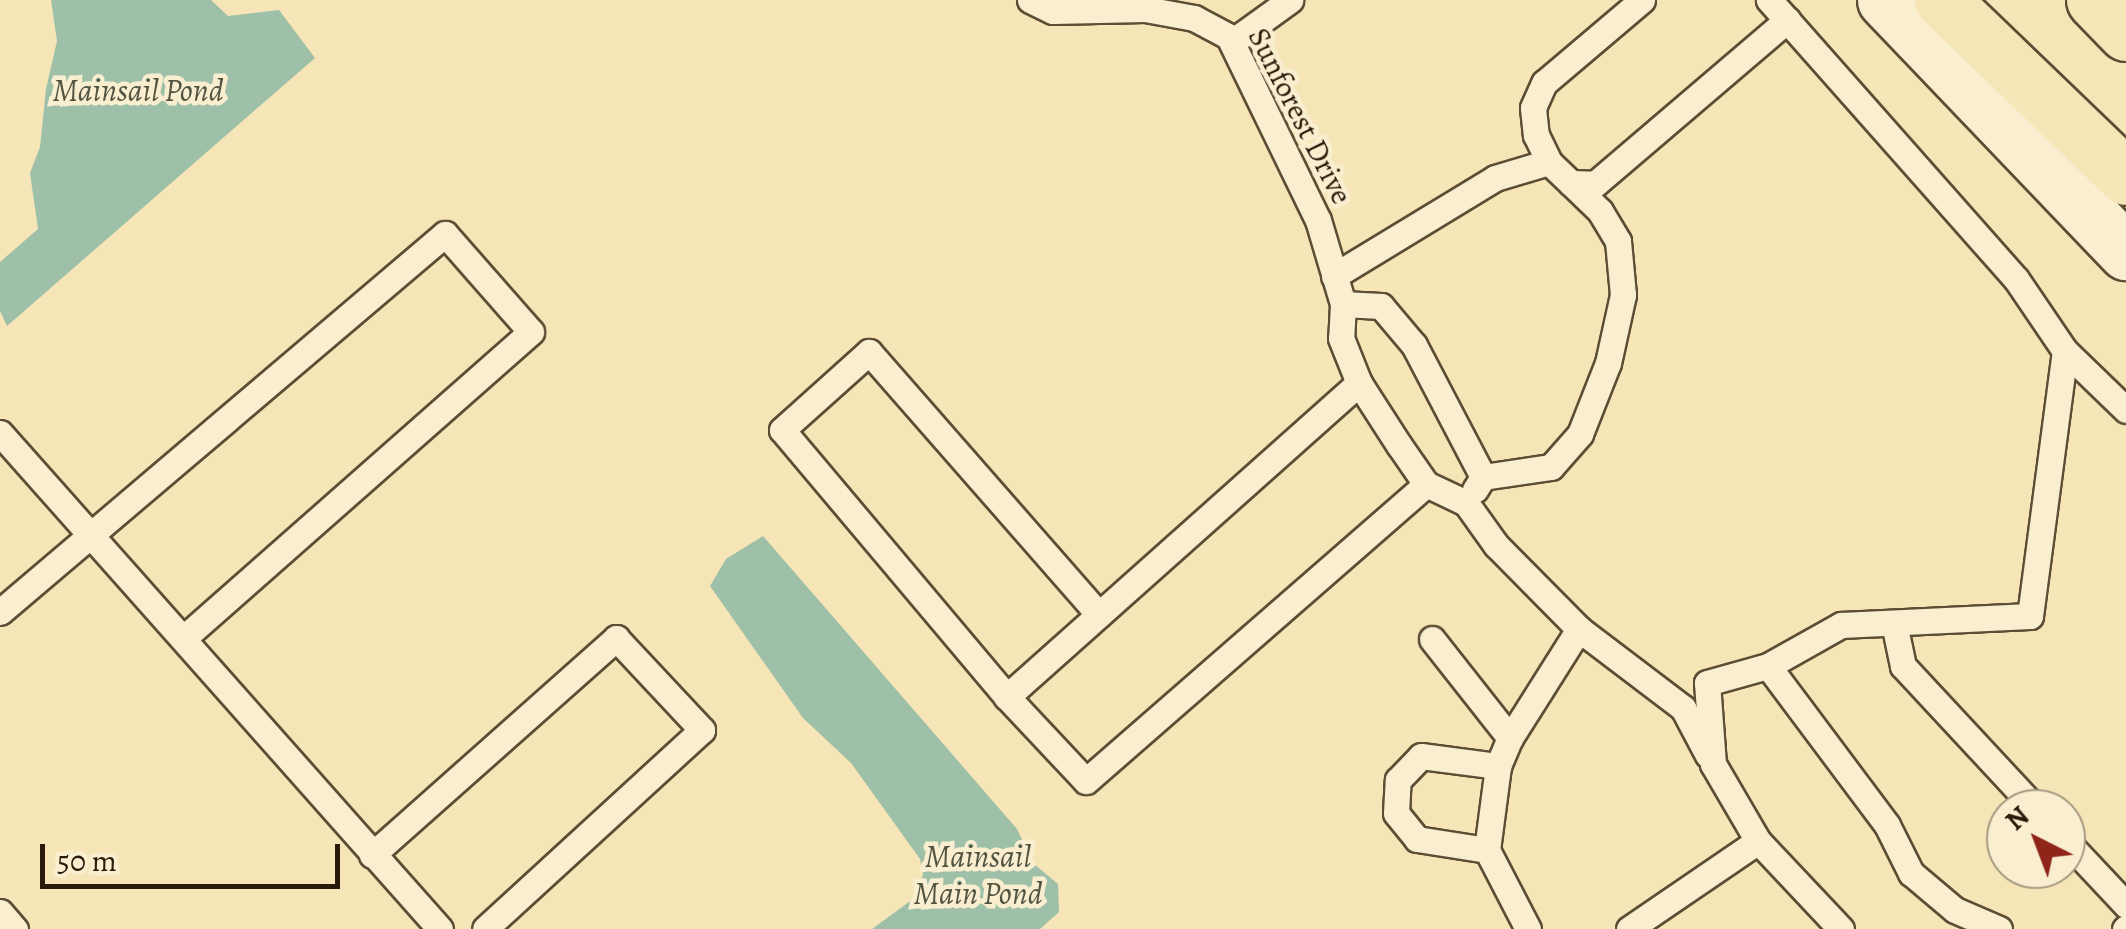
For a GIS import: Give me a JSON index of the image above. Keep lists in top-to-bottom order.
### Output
{
  "streets": {
    "lane": ["Sunforest Drive"]
  },
  "water": ["Mainsail Pond", "Mainsail Main Pond"],
  "scale_bar": "50 m",
  "north": "top left"
}
